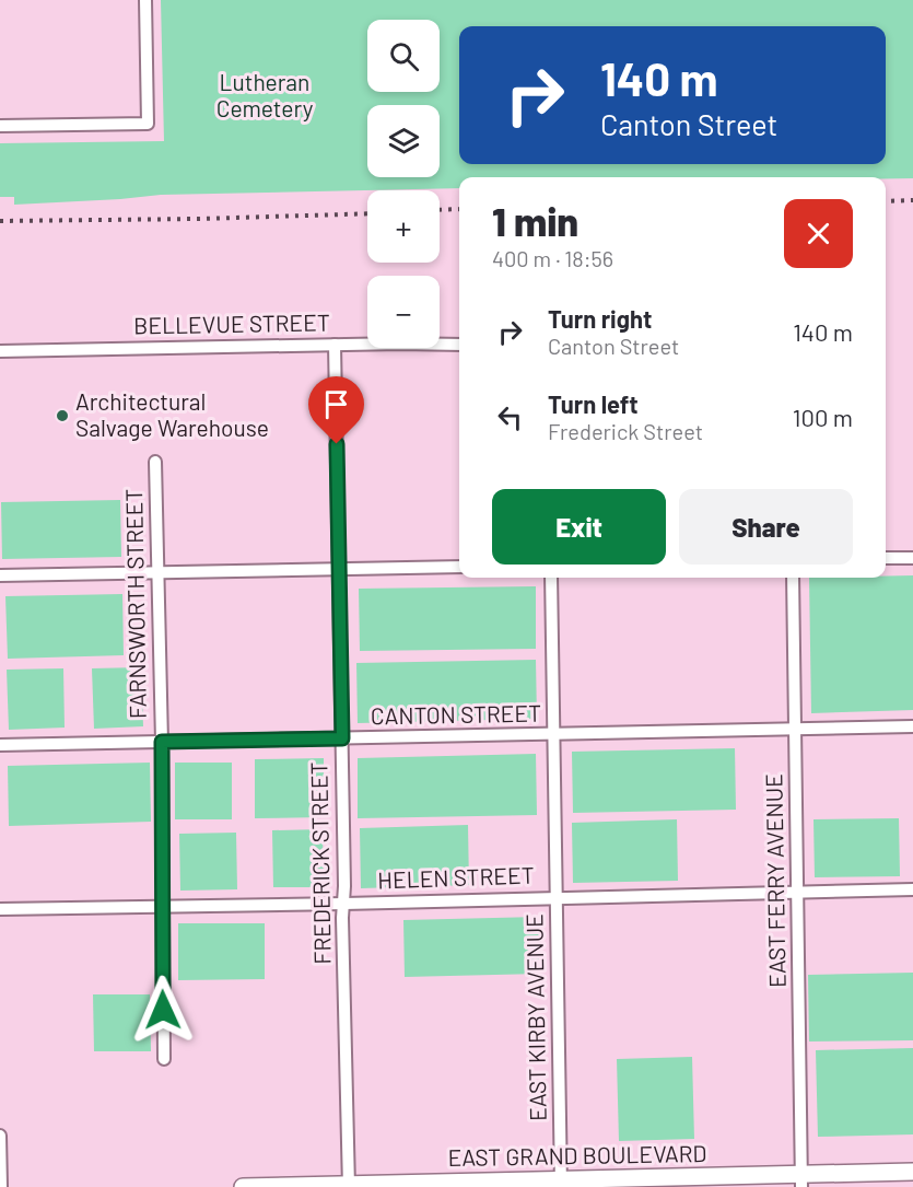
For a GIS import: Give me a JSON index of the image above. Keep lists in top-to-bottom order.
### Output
{
  "streets": {
    "main road": ["EAST GRAND BOULEVARD"],
    "street": [
      "BELLEVUE STREET",
      "FARNSWORTH STREET",
      "CANTON STREET",
      "FREDERICK STREET",
      "HELEN STREET",
      "EAST FERRY AVENUE",
      "EAST KIRBY AVENUE"
    ]
  },
  "crossings": [
    ["BELLEVUE STREET", "FREDERICK STREET"],
    ["FARNSWORTH STREET", "CANTON STREET"],
    ["FARNSWORTH STREET", "HELEN STREET"],
    ["CANTON STREET", "FREDERICK STREET"],
    ["CANTON STREET", "EAST FERRY AVENUE"],
    ["CANTON STREET", "EAST KIRBY AVENUE"],
    ["FREDERICK STREET", "HELEN STREET"],
    ["FREDERICK STREET", "EAST GRAND BOULEVARD"],
    ["HELEN STREET", "EAST FERRY AVENUE"],
    ["HELEN STREET", "EAST KIRBY AVENUE"],
    ["EAST FERRY AVENUE", "EAST GRAND BOULEVARD"],
    ["EAST KIRBY AVENUE", "EAST GRAND BOULEVARD"]
  ],
  "parks": ["Lutheran Cemetery"],
  "places": ["Architectural Salvage Warehouse"],
  "page": {
    "map_buttons": ["+", "−"],
    "turn": ["140 m", "Canton Street"],
    "heading": ["1 min", "400 m · 18:56"],
    "list": [
      {
        "name": "Turn right",
        "note": "Canton Street",
        "value": "140 m"
      },
      {
        "name": "Turn left",
        "note": "Frederick Street",
        "value": "100 m"
      }
    ],
    "buttons": ["Exit", "Share"]
  }
}
